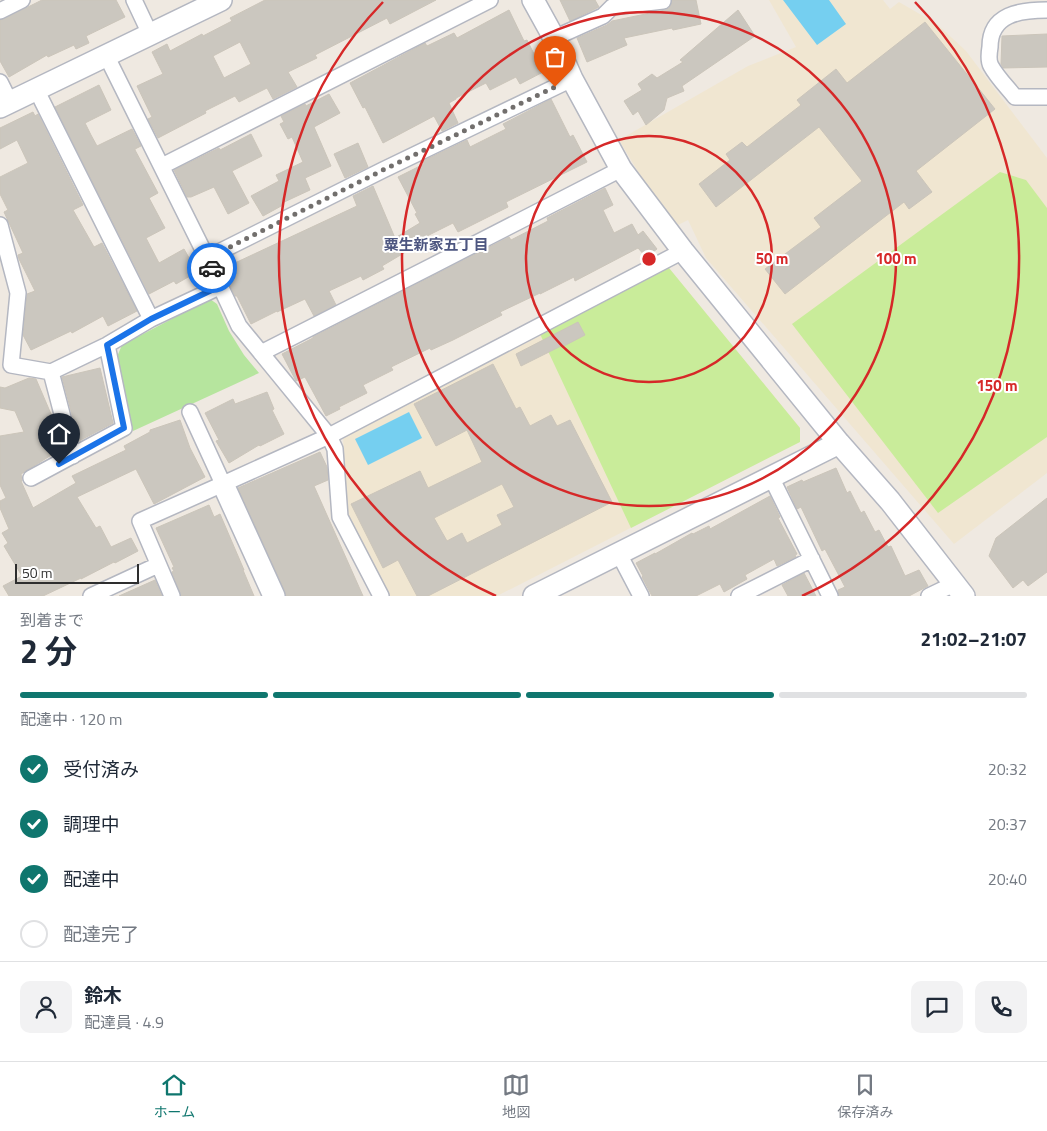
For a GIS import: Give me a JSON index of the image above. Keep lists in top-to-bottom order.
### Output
{
  "districts": ["粟生新家五丁目"],
  "scale_bar": "50 m",
  "page": {
    "scale": "50 m",
    "heading": ["2 分", "到着まで", "21:02–21:07"],
    "panel": ["鈴木", "配達員 · 4.9"],
    "bar": "配達中 · 120 m",
    "list": [
      ["受付済み", "20:32"],
      ["調理中", "20:37"],
      ["配達中", "20:40"],
      "配達完了"
    ],
    "tabs": ["ホーム", "地図", "保存済み"]
  },
  "rings": ["50 m", "100 m", "150 m"]
}
